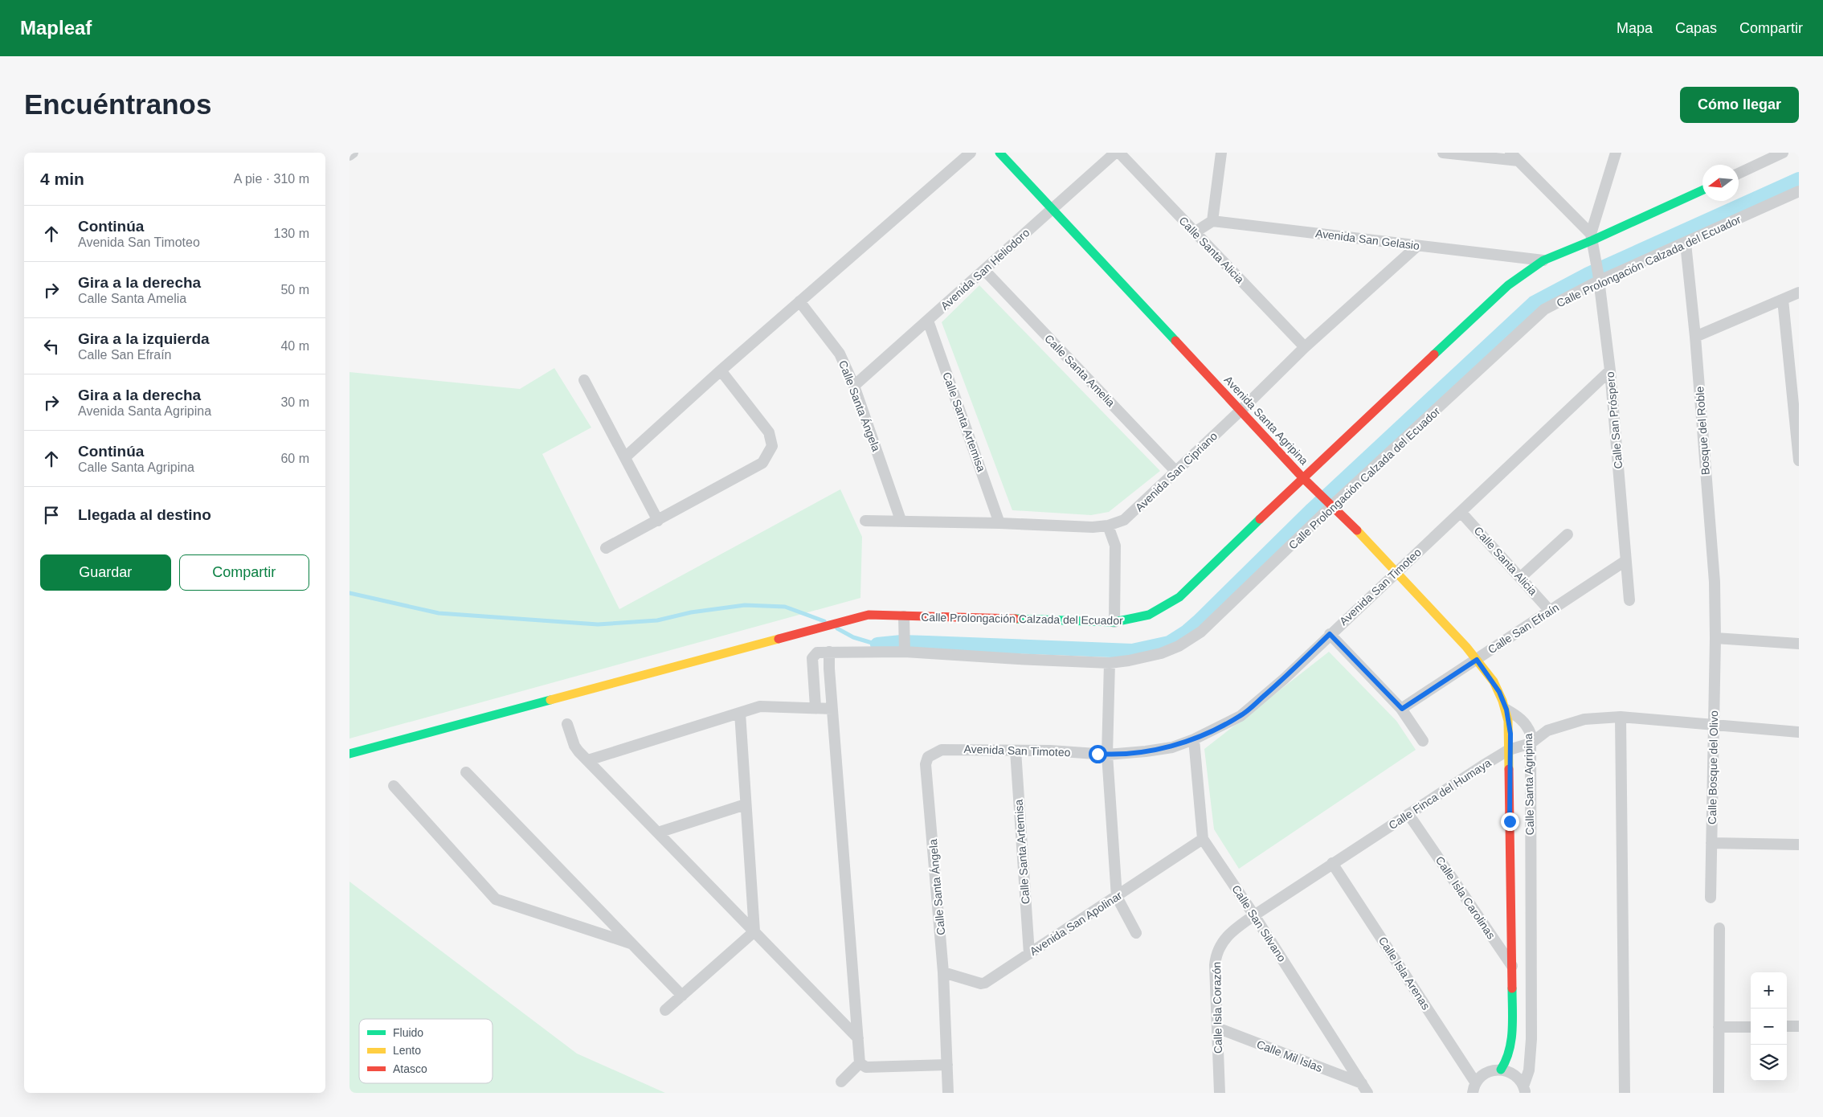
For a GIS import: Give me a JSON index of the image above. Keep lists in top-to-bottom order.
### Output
{
  "streets": {
    "street": [
      "Avenida San Gelasio",
      "Calle Santa Alicia",
      "Calle Prolongación Calzada del Ecuador",
      "Avenida San Heliodoro",
      "Calle Santa Amelia",
      "Calle Santa Ángela",
      "Avenida Santa Agripina",
      "Calle San Próspero",
      "Calle Santa Artemisa",
      "Bosque del Roble",
      "Avenida San Cipriano",
      "Avenida San Timoteo",
      "Calle San Efraín",
      "Calle Bosque del Olivo",
      "Calle Santa Agripina",
      "Calle Finca del Humaya",
      "Calle Isla Carolinas",
      "Avenida San Apolinar",
      "Calle San Silvano",
      "Calle Isla Arenas",
      "Calle Isla Corazón",
      "Calle Mil Islas"
    ]
  },
  "crossings": [
    ["Avenida San Gelasio", "Calle Prolongación Calzada del Ecuador"],
    ["Avenida San Gelasio", "Avenida San Cipriano"],
    ["Calle Santa Alicia", "Avenida San Cipriano"],
    ["Calle Santa Alicia", "Avenida San Timoteo"],
    ["Calle Santa Alicia", "Calle San Efraín"],
    ["Calle Prolongación Calzada del Ecuador", "Avenida Santa Agripina"],
    ["Calle Prolongación Calzada del Ecuador", "Calle San Próspero"],
    ["Avenida San Heliodoro", "Calle Santa Amelia"],
    ["Avenida San Heliodoro", "Calle Santa Ángela"],
    ["Avenida San Heliodoro", "Avenida Santa Agripina"],
    ["Avenida San Heliodoro", "Calle Santa Artemisa"],
    ["Calle Santa Amelia", "Avenida San Cipriano"],
    ["Calle Santa Ángela", "Avenida San Cipriano"],
    ["Calle Santa Ángela", "Avenida San Timoteo"],
    ["Calle Santa Ángela", "Avenida San Apolinar"],
    ["Avenida Santa Agripina", "Avenida San Cipriano"],
    ["Avenida Santa Agripina", "Avenida San Timoteo"],
    ["Avenida Santa Agripina", "Calle San Efraín"],
    ["Avenida Santa Agripina", "Calle Santa Agripina"],
    ["Calle San Próspero", "Avenida San Timoteo"],
    ["Calle San Próspero", "Calle San Efraín"],
    ["Calle Santa Artemisa", "Avenida San Cipriano"],
    ["Calle Santa Artemisa", "Avenida San Timoteo"],
    ["Calle Santa Artemisa", "Avenida San Apolinar"],
    ["Bosque del Roble", "Calle Bosque del Olivo"],
    ["Avenida San Timoteo", "Calle San Silvano"],
    ["Calle Bosque del Olivo", "Calle Finca del Humaya"],
    ["Calle Santa Agripina", "Calle Finca del Humaya"],
    ["Calle Santa Agripina", "Calle Isla Carolinas"],
    ["Calle Finca del Humaya", "Calle Isla Carolinas"],
    ["Calle Finca del Humaya", "Calle San Silvano"],
    ["Calle Finca del Humaya", "Calle Isla Arenas"],
    ["Calle Finca del Humaya", "Calle Isla Corazón"],
    ["Avenida San Apolinar", "Calle San Silvano"],
    ["Calle San Silvano", "Calle Isla Corazón"],
    ["Calle San Silvano", "Calle Mil Islas"],
    ["Calle Isla Corazón", "Calle Mil Islas"]
  ],
  "legend": ["Fluido", "Lento", "Atasco"],
  "north": "left",
  "page": {
    "header": "Mapleaf",
    "nav": ["Mapa", "Capas", "Compartir"],
    "buttons": [
      "Cómo llegar",
      ["Guardar", "Compartir"]
    ],
    "title": "Encuéntranos",
    "heading": ["4 min", "A pie · 310 m"],
    "list": [
      ["Continúa", "Avenida San Timoteo", "130 m"],
      ["Gira a la derecha", "Calle Santa Amelia", "50 m"],
      ["Gira a la izquierda", "Calle San Efraín", "40 m"],
      ["Gira a la derecha", "Avenida Santa Agripina", "30 m"],
      ["Continúa", "Calle Santa Agripina", "60 m"],
      "Llegada al destino"
    ],
    "map_buttons": ["+", "−"]
  }
}
